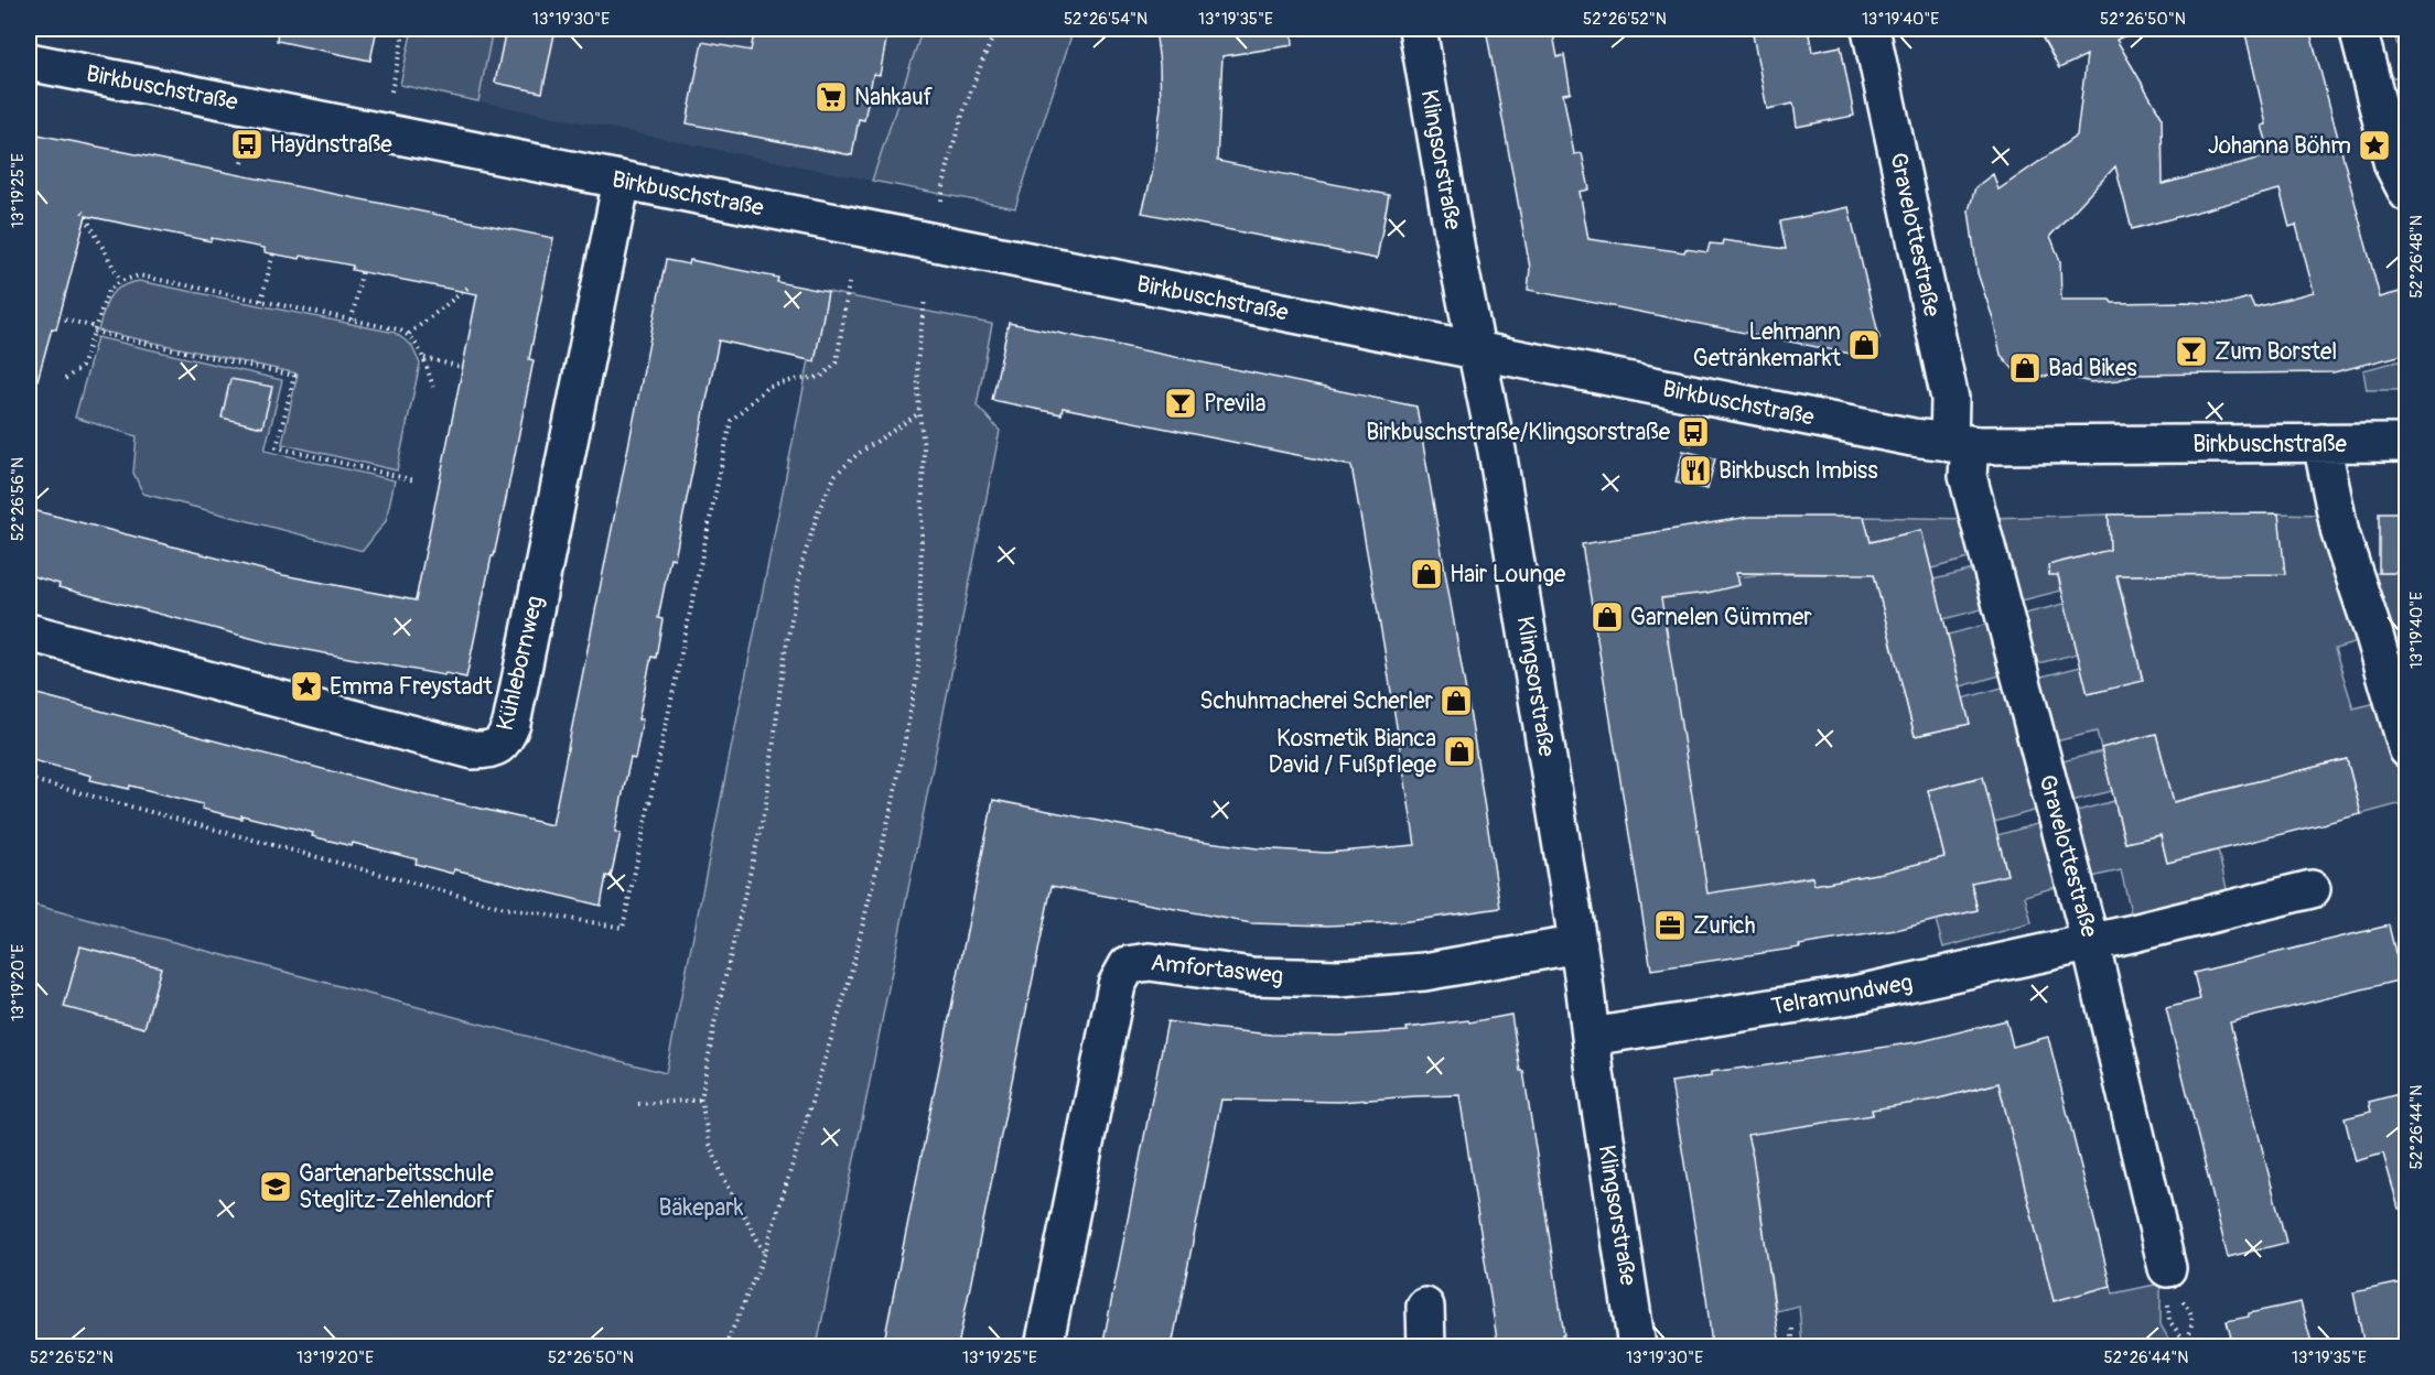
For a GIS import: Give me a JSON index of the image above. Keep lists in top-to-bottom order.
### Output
{
  "streets": {
    "street": [
      "Birkbuschstraße",
      "Klingsorstraße",
      "Gravelottestraße",
      "Kühlebornweg",
      "Amfortasweg",
      "Telramundweg"
    ]
  },
  "crossings": [
    ["Birkbuschstraße", "Klingsorstraße"],
    ["Birkbuschstraße", "Gravelottestraße"],
    ["Birkbuschstraße", "Kühlebornweg"],
    ["Klingsorstraße", "Amfortasweg"],
    ["Klingsorstraße", "Telramundweg"],
    ["Gravelottestraße", "Telramundweg"]
  ],
  "parks": ["Bäkepark"],
  "places": {
    "supermarket": ["Nahkauf"],
    "bus stop": ["Haydnstraße", "Birkbuschstraße/Klingsorstraße"],
    "place": ["Johanna Böhm", "Emma Freystadt"],
    "shop": [
      "Lehmann Getränkemarkt",
      "Bad Bikes",
      "Hair Lounge",
      "Garnelen Gümmer",
      "Schuhmacherei Scherler",
      "Kosmetik Bianca David / Fußpflege"
    ],
    "bar": ["Zum Borstel", "Previla"],
    "restaurant": ["Birkbusch Imbiss"],
    "office": ["Zurich"],
    "school or university": ["Gartenarbeitsschule Steglitz-Zehlendorf"]
  },
  "coordinates": [
    "13°19'30\"E",
    "52°26'54\"N",
    "13°19'35\"E",
    "52°26'52\"N",
    "13°19'40\"E",
    "52°26'50\"N",
    "13°19'25\"E",
    "52°26'48\"N",
    "52°26'56\"N",
    "13°19'20\"E",
    "52°26'44\"N"
  ]
}
